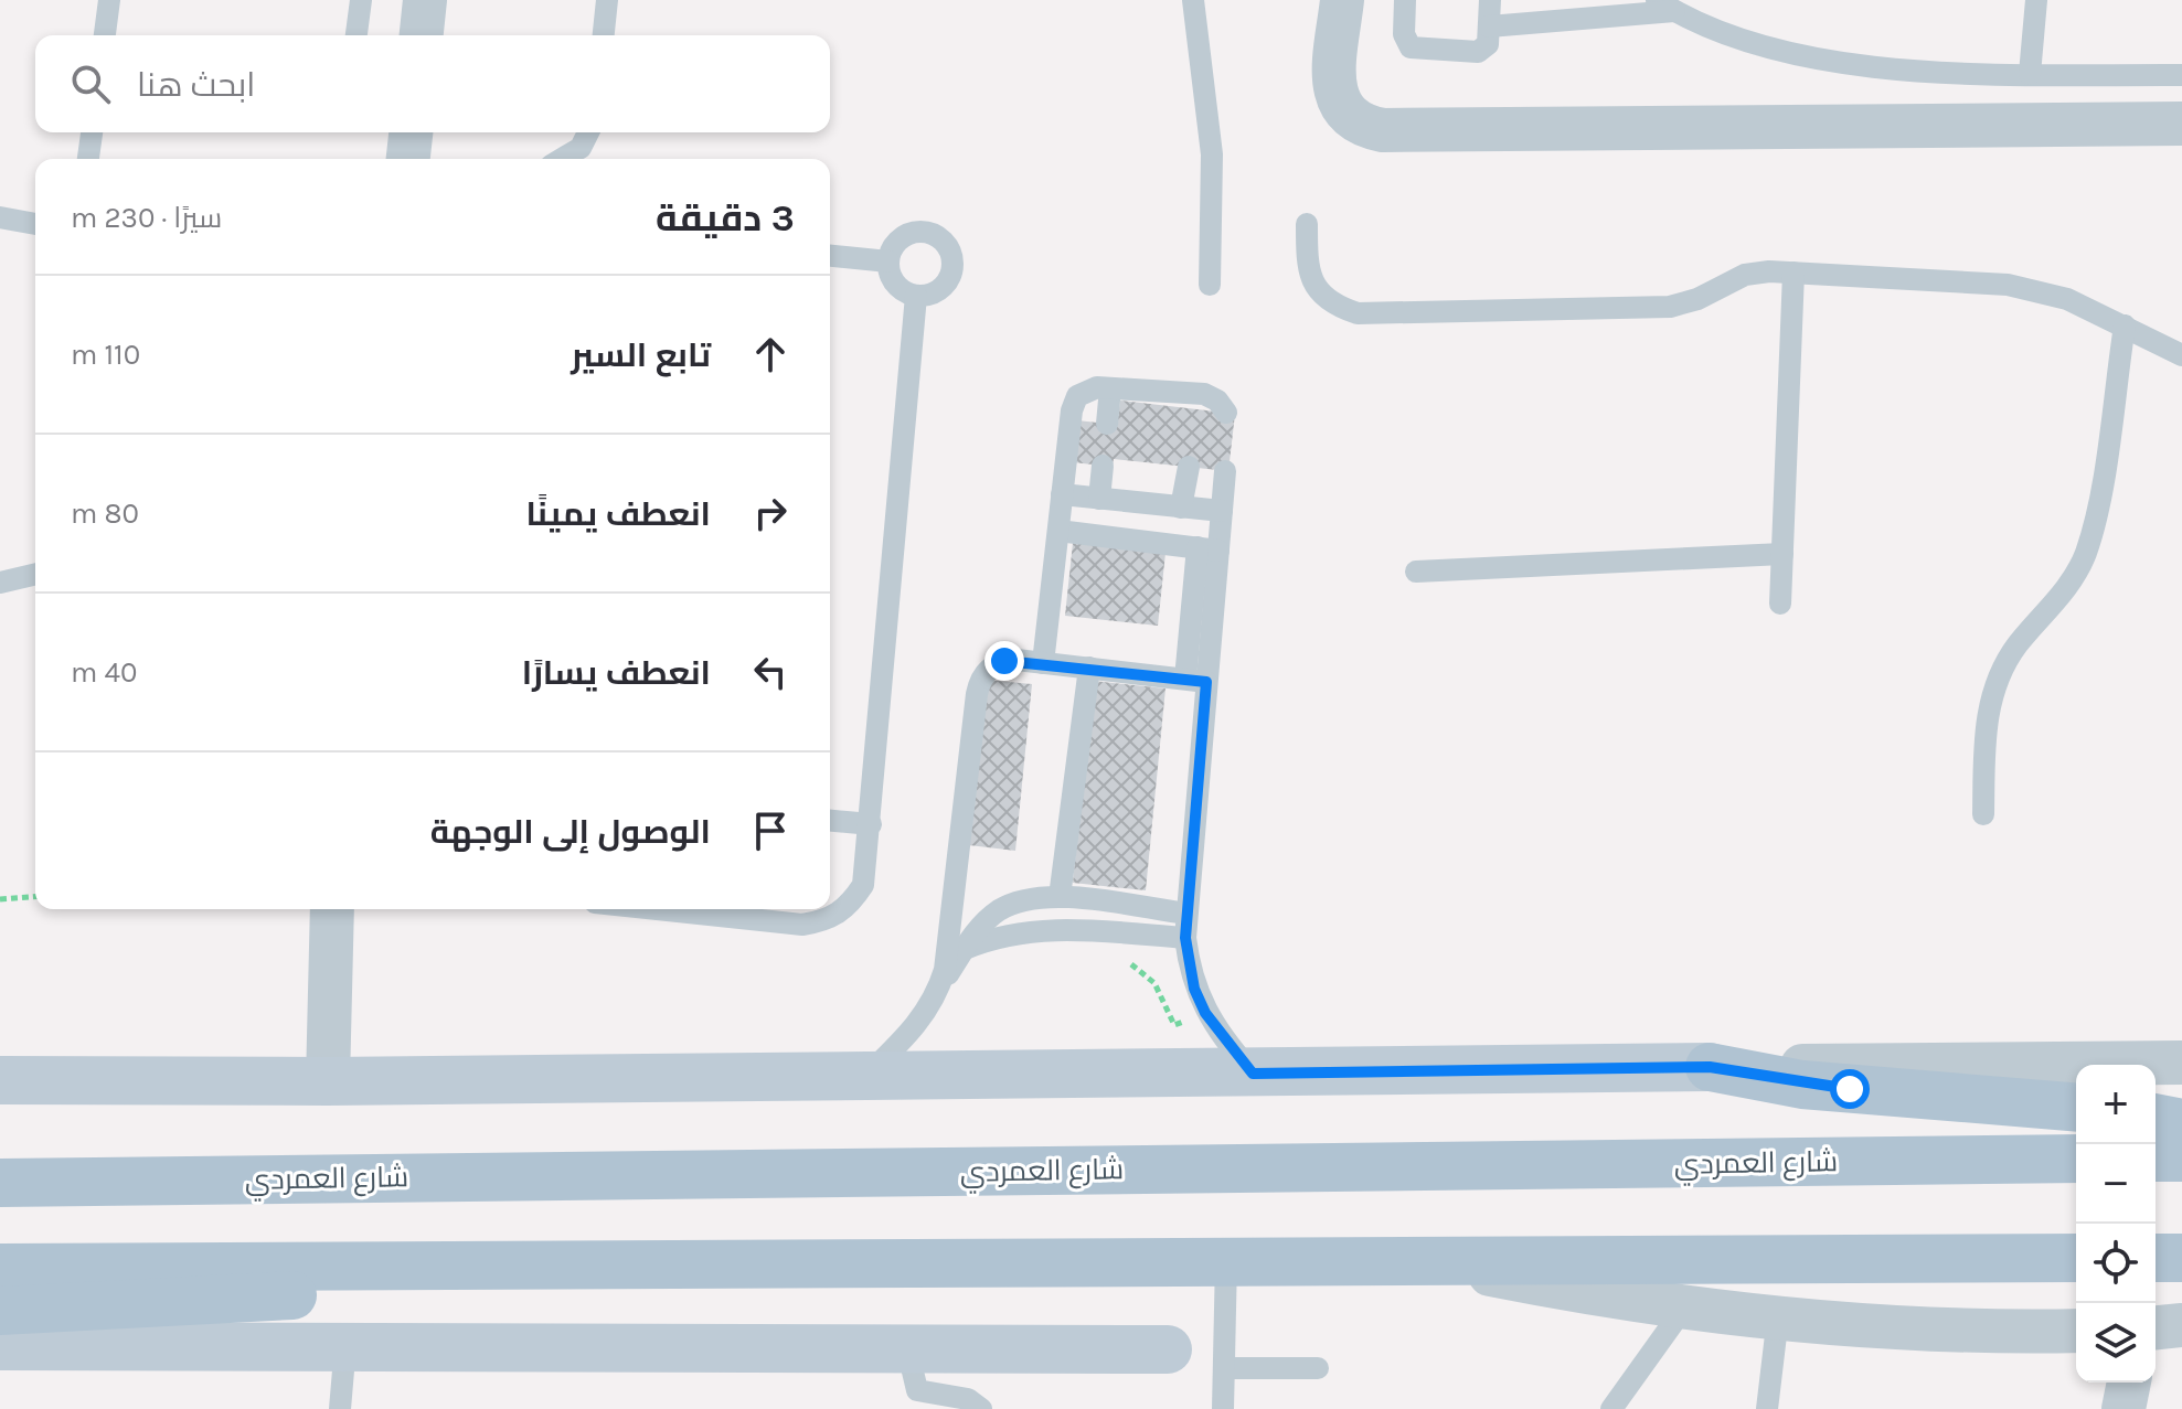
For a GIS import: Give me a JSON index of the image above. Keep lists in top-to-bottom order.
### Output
{
  "streets": {
    "main road": ["شارع العمردي"]
  },
  "page": {
    "search": "ابحث هنا",
    "heading": ["3 دقيقة", "سيرًا · 230 m"],
    "list": [
      ["تابع السير", "110 m"],
      ["انعطف يمينًا", "80 m"],
      ["انعطف يسارًا", "40 m"],
      "الوصول إلى الوجهة"
    ],
    "map_buttons": ["+", "−"]
  }
}
